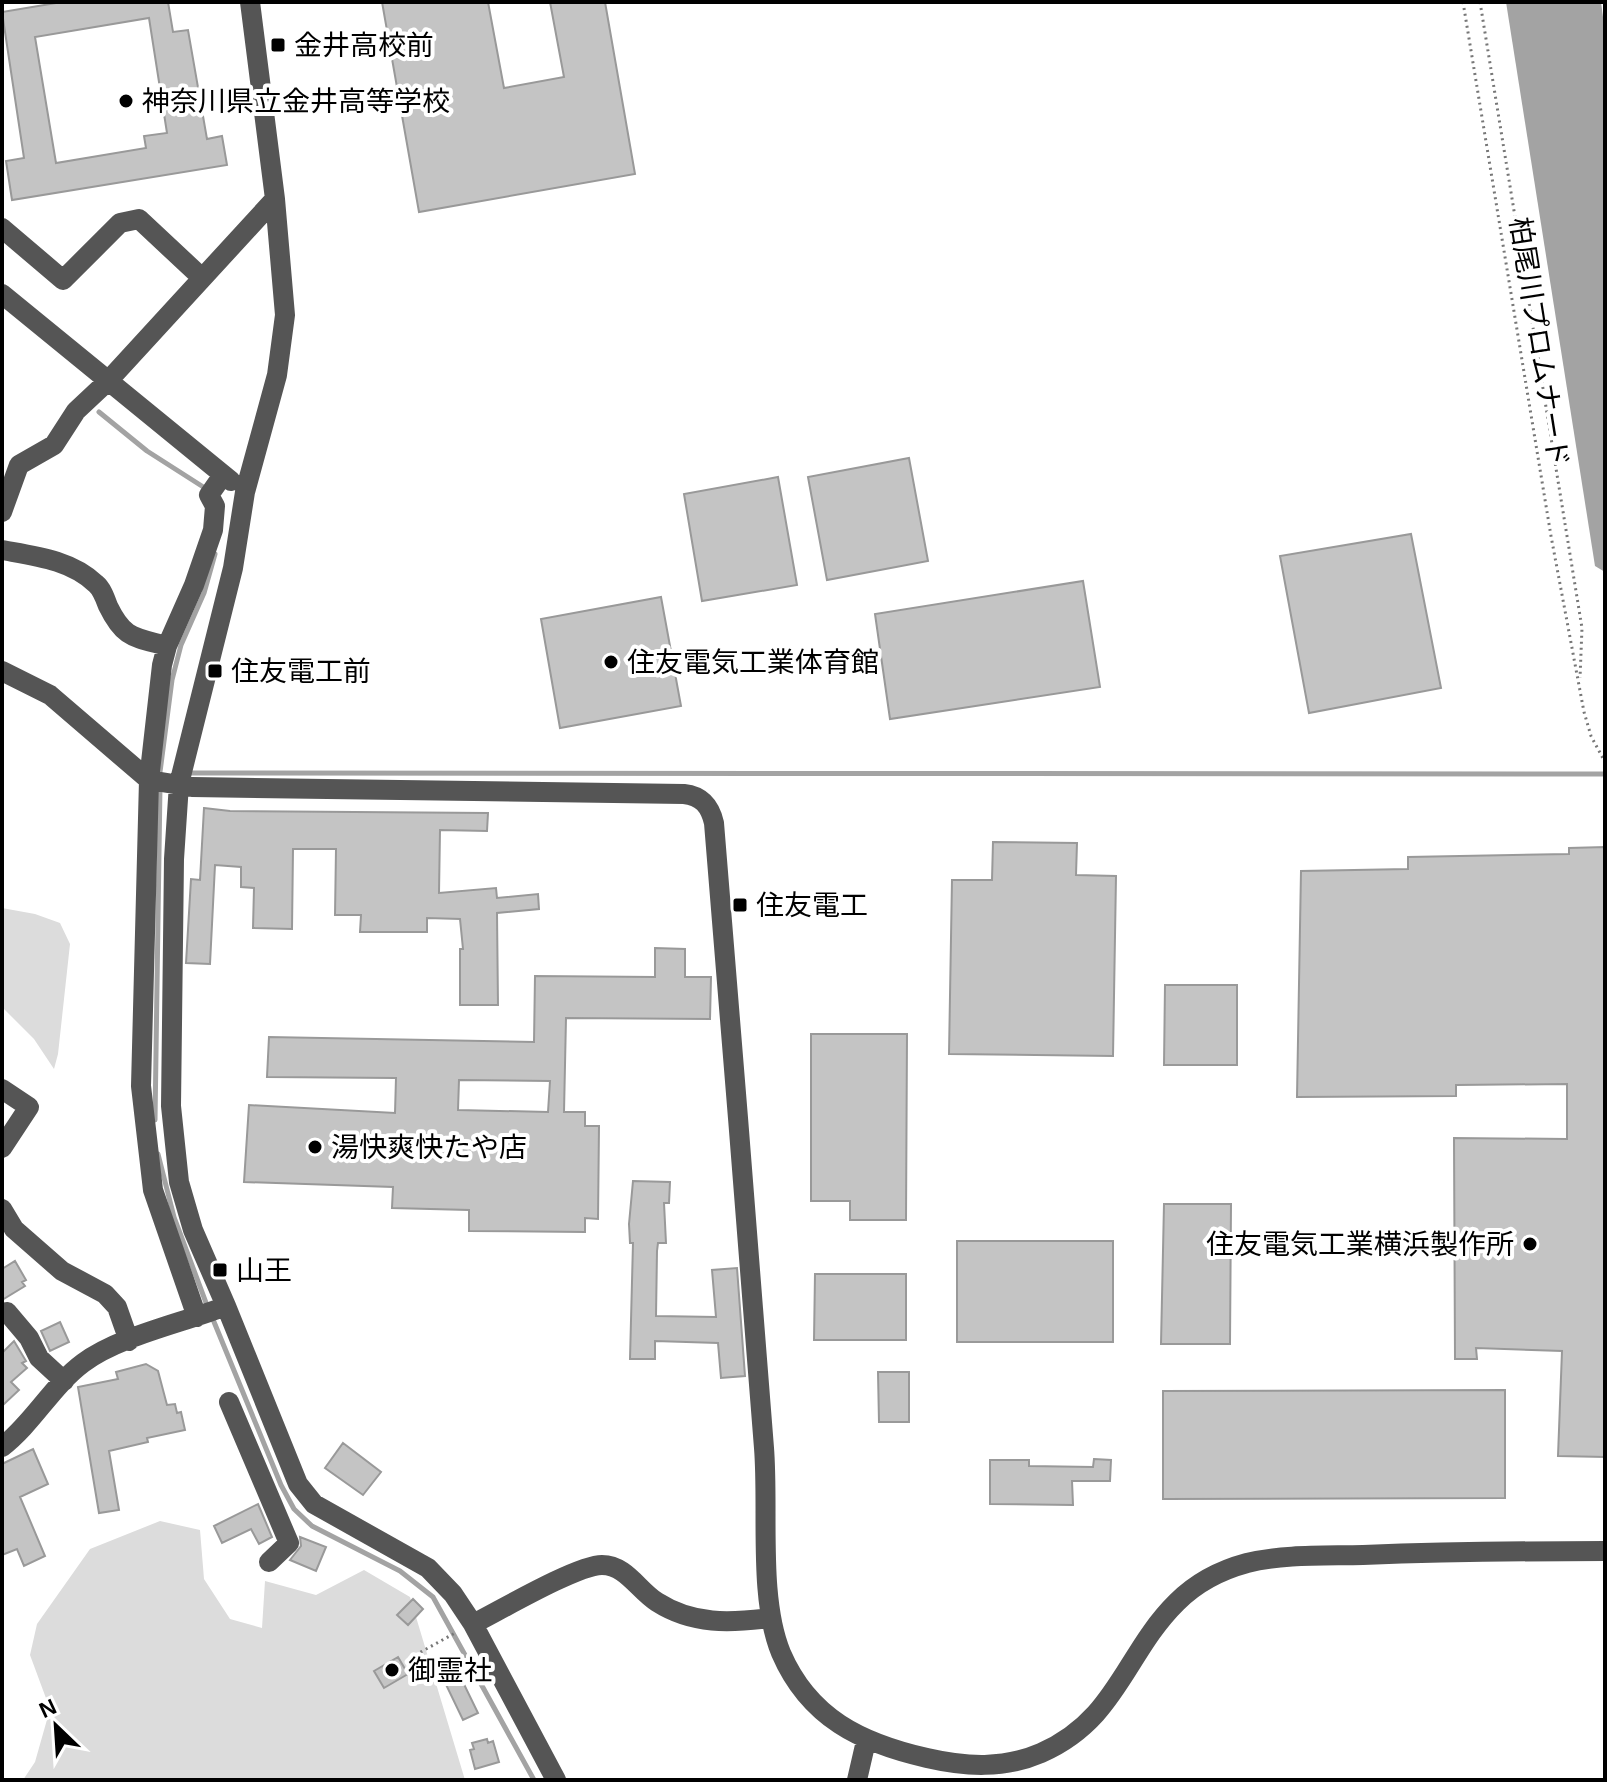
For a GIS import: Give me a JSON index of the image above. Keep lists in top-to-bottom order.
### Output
{
  "streets": {
    "path": ["柏尾川プロムナード"]
  },
  "places": {
    "transit": [
      "金井高校前",
      "住友電工前",
      "住友電工",
      "山王"
    ],
    "other": [
      "神奈川県立金井高等学校",
      "住友電気工業体育館",
      "湯快爽快たや店",
      "住友電気工業横浜製作所",
      "御霊社"
    ]
  },
  "north": "top left"
}
